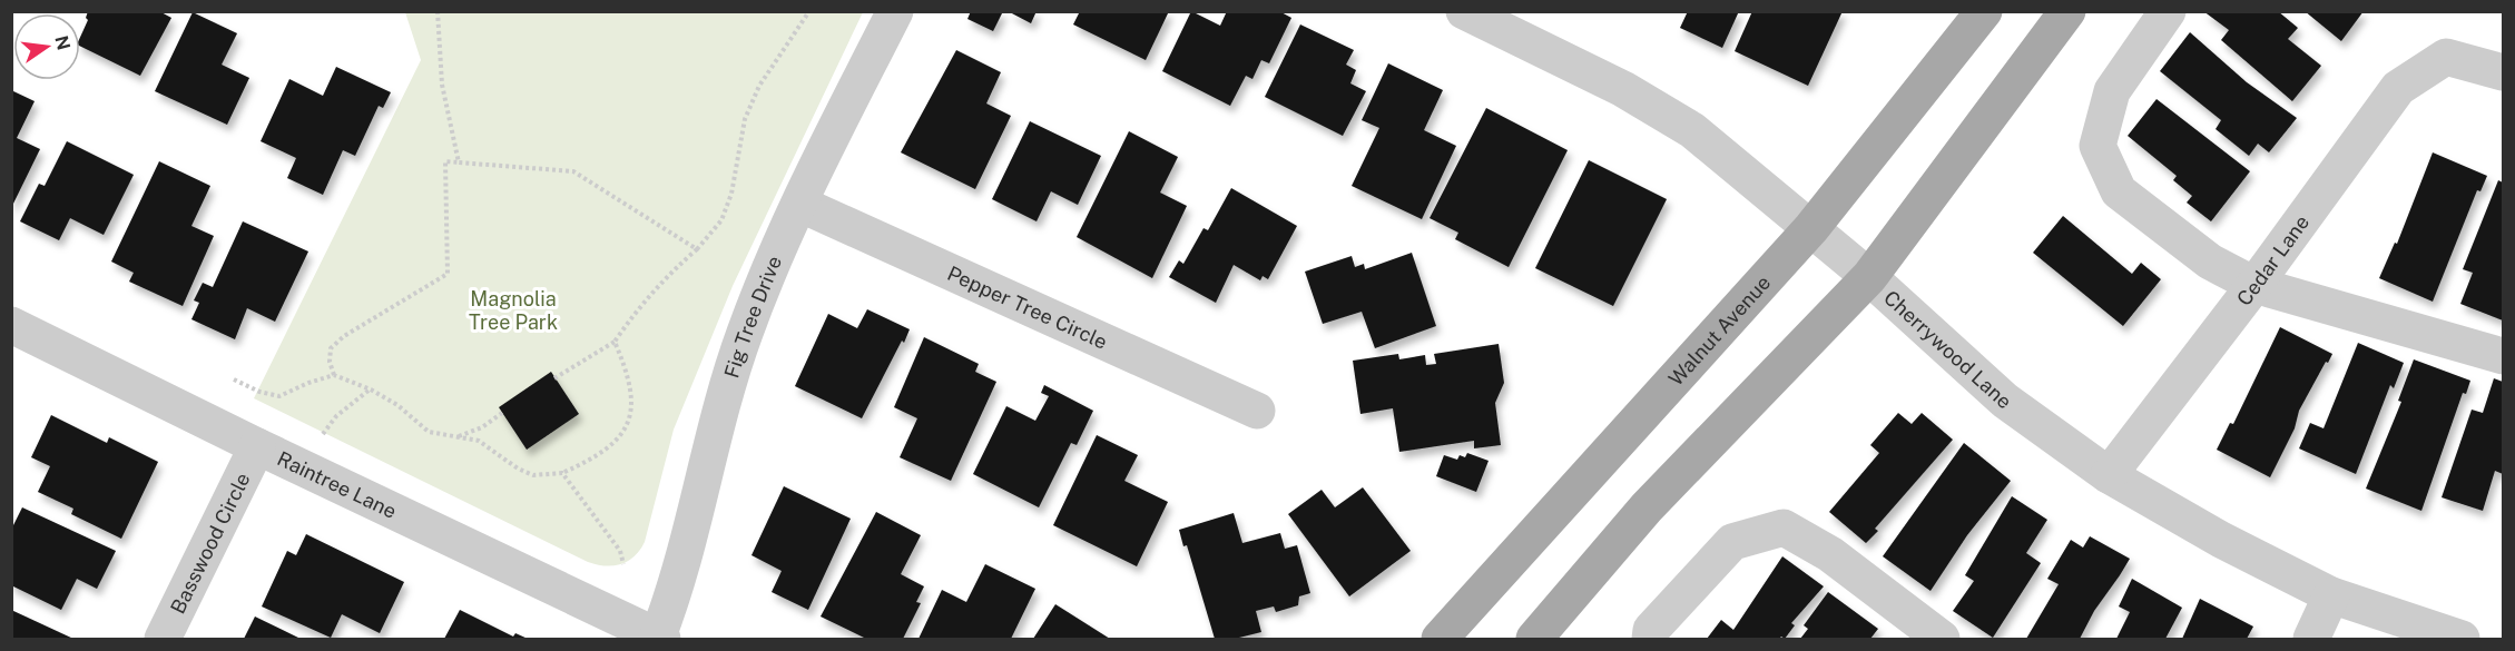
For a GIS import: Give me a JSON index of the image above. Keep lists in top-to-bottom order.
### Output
{
  "streets": {
    "main road": ["Walnut Avenue"],
    "street": [
      "Cedar Lane",
      "Pepper Tree Circle",
      "Fig Tree Drive",
      "Cherrywood Lane",
      "Raintree Lane",
      "Basswood Circle"
    ]
  },
  "crossings": [
    ["Cedar Lane", "Cherrywood Lane"],
    ["Pepper Tree Circle", "Fig Tree Drive"],
    ["Fig Tree Drive", "Raintree Lane"],
    ["Walnut Avenue", "Cherrywood Lane"],
    ["Raintree Lane", "Basswood Circle"]
  ],
  "parks": ["Magnolia Tree Park"],
  "north": "right"
}
